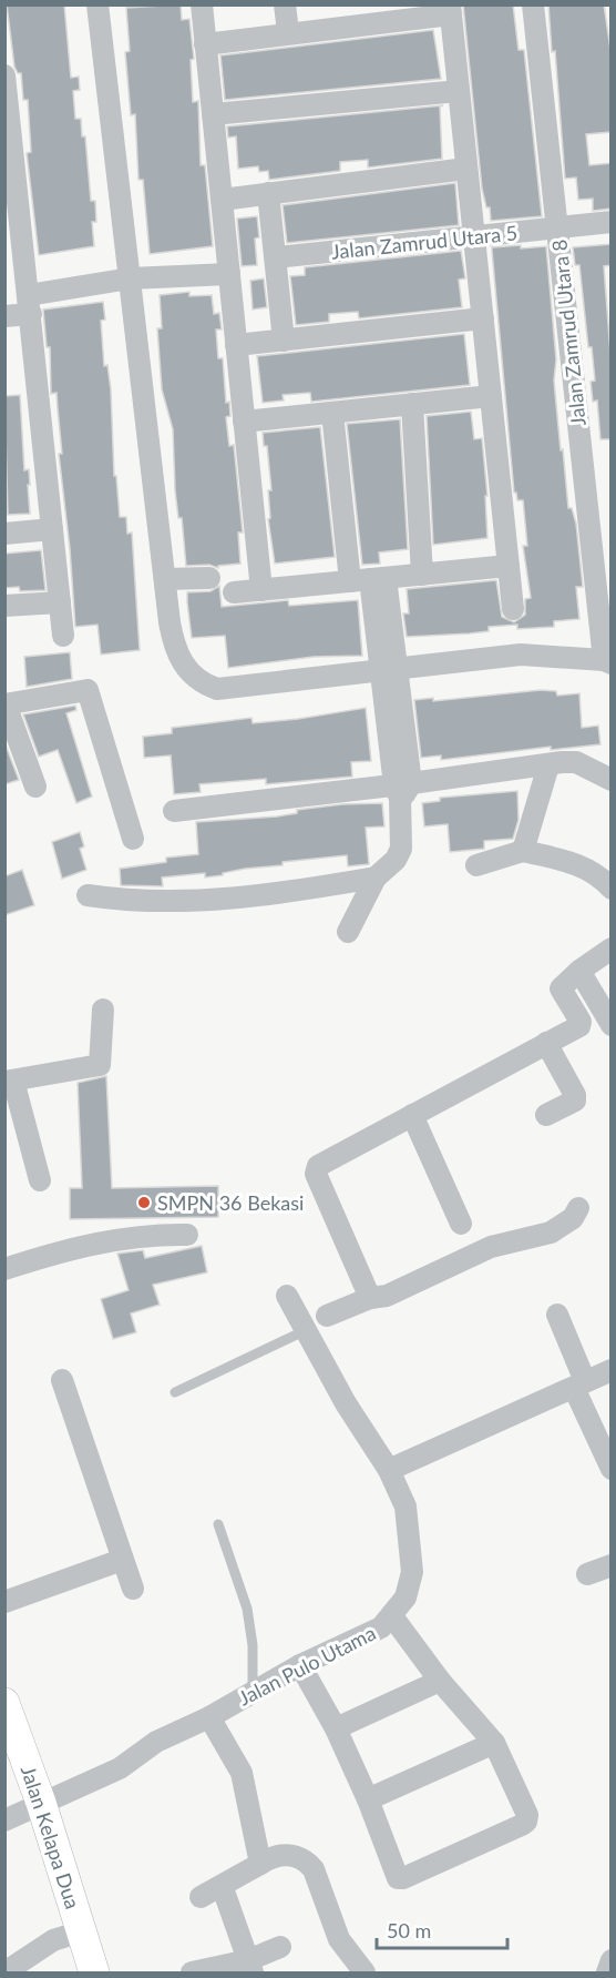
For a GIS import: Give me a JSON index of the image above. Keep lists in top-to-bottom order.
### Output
{
  "streets": {
    "main road": ["Jalan Kelapa Dua"],
    "street": ["Jalan Zamrud Utara 5", "Jalan Zamrud Utara 8", "Jalan Pulo Utama"]
  },
  "crossings": [
    ["Jalan Zamrud Utara 5", "Jalan Zamrud Utara 8"],
    ["Jalan Pulo Utama", "Jalan Kelapa Dua"]
  ],
  "places": ["SMPN 36 Bekasi"],
  "scale_bar": "50 m"
}
